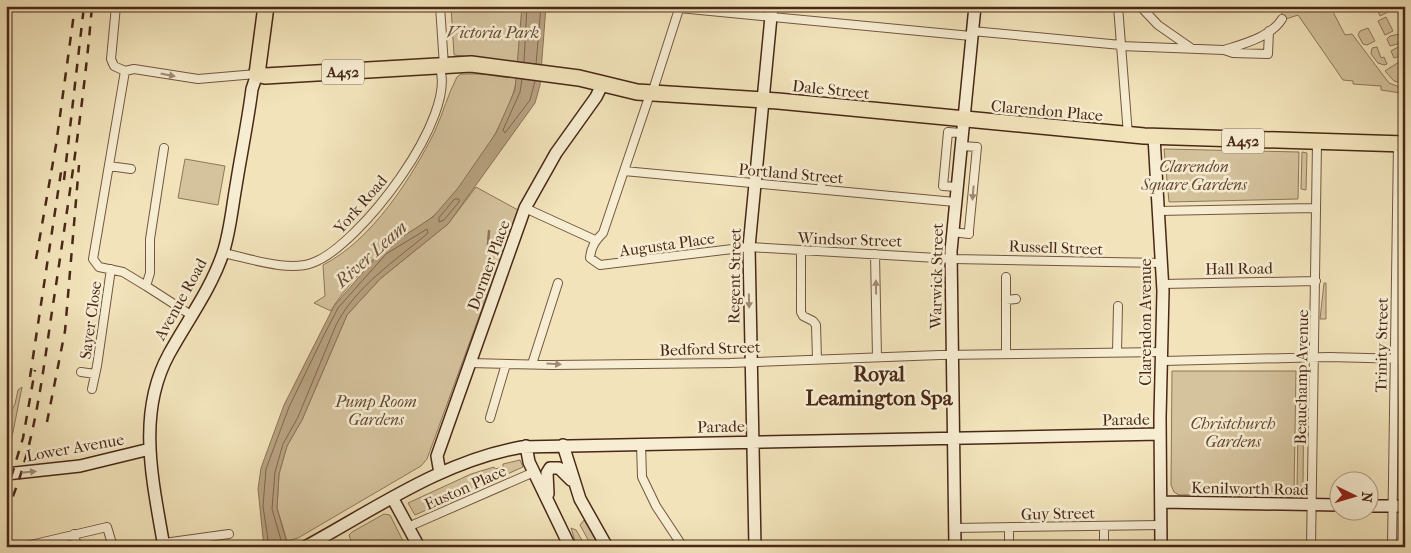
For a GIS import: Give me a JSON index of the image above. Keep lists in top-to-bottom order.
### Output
{
  "streets": {
    "highway": ["A452", "Dale Street", "Clarendon Place"],
    "street": [
      "Portland Street",
      "York Road",
      "Windsor Street",
      "Augusta Place",
      "Russell Street",
      "Dormer Place",
      "Hall Road",
      "Regent Street",
      "Warwick Street",
      "Avenue Road",
      "Sayer Close",
      "Clarendon Avenue",
      "Trinity Street",
      "Bedford Street",
      "Beauchamp Avenue",
      "Parade",
      "Lower Avenue",
      "Euston Place",
      "Kenilworth Road",
      "Guy Street"
    ]
  },
  "crossings": [
    ["A452", "Dale Street"],
    ["A452", "Clarendon Place"],
    ["A452", "York Road"],
    ["A452", "Dormer Place"],
    ["A452", "Avenue Road"],
    ["A452", "Clarendon Avenue"],
    ["A452", "Trinity Street"],
    ["A452", "Beauchamp Avenue"],
    ["Dale Street", "Clarendon Place"],
    ["Dale Street", "Regent Street"],
    ["Dale Street", "Warwick Street"],
    ["Clarendon Place", "Warwick Street"],
    ["Portland Street", "Regent Street"],
    ["Portland Street", "Warwick Street"],
    ["York Road", "Avenue Road"],
    ["Windsor Street", "Augusta Place"],
    ["Windsor Street", "Russell Street"],
    ["Windsor Street", "Regent Street"],
    ["Windsor Street", "Warwick Street"],
    ["Augusta Place", "Dormer Place"],
    ["Augusta Place", "Regent Street"],
    ["Russell Street", "Warwick Street"],
    ["Russell Street", "Clarendon Avenue"],
    ["Dormer Place", "Bedford Street"],
    ["Dormer Place", "Parade"],
    ["Hall Road", "Clarendon Avenue"],
    ["Hall Road", "Beauchamp Avenue"],
    ["Regent Street", "Bedford Street"],
    ["Regent Street", "Parade"],
    ["Warwick Street", "Bedford Street"],
    ["Warwick Street", "Parade"],
    ["Warwick Street", "Guy Street"],
    ["Avenue Road", "Lower Avenue"],
    ["Clarendon Avenue", "Bedford Street"],
    ["Clarendon Avenue", "Parade"],
    ["Clarendon Avenue", "Kenilworth Road"],
    ["Clarendon Avenue", "Guy Street"],
    ["Trinity Street", "Bedford Street"],
    ["Bedford Street", "Beauchamp Avenue"],
    ["Beauchamp Avenue", "Kenilworth Road"]
  ],
  "districts": ["Royal Leamington Spa"],
  "water": ["River Leam"],
  "parks": [
    "Victoria Park",
    "Clarendon Square Gardens",
    "Pump Room Gardens",
    "Christchurch Gardens"
  ],
  "north": "right"
}
